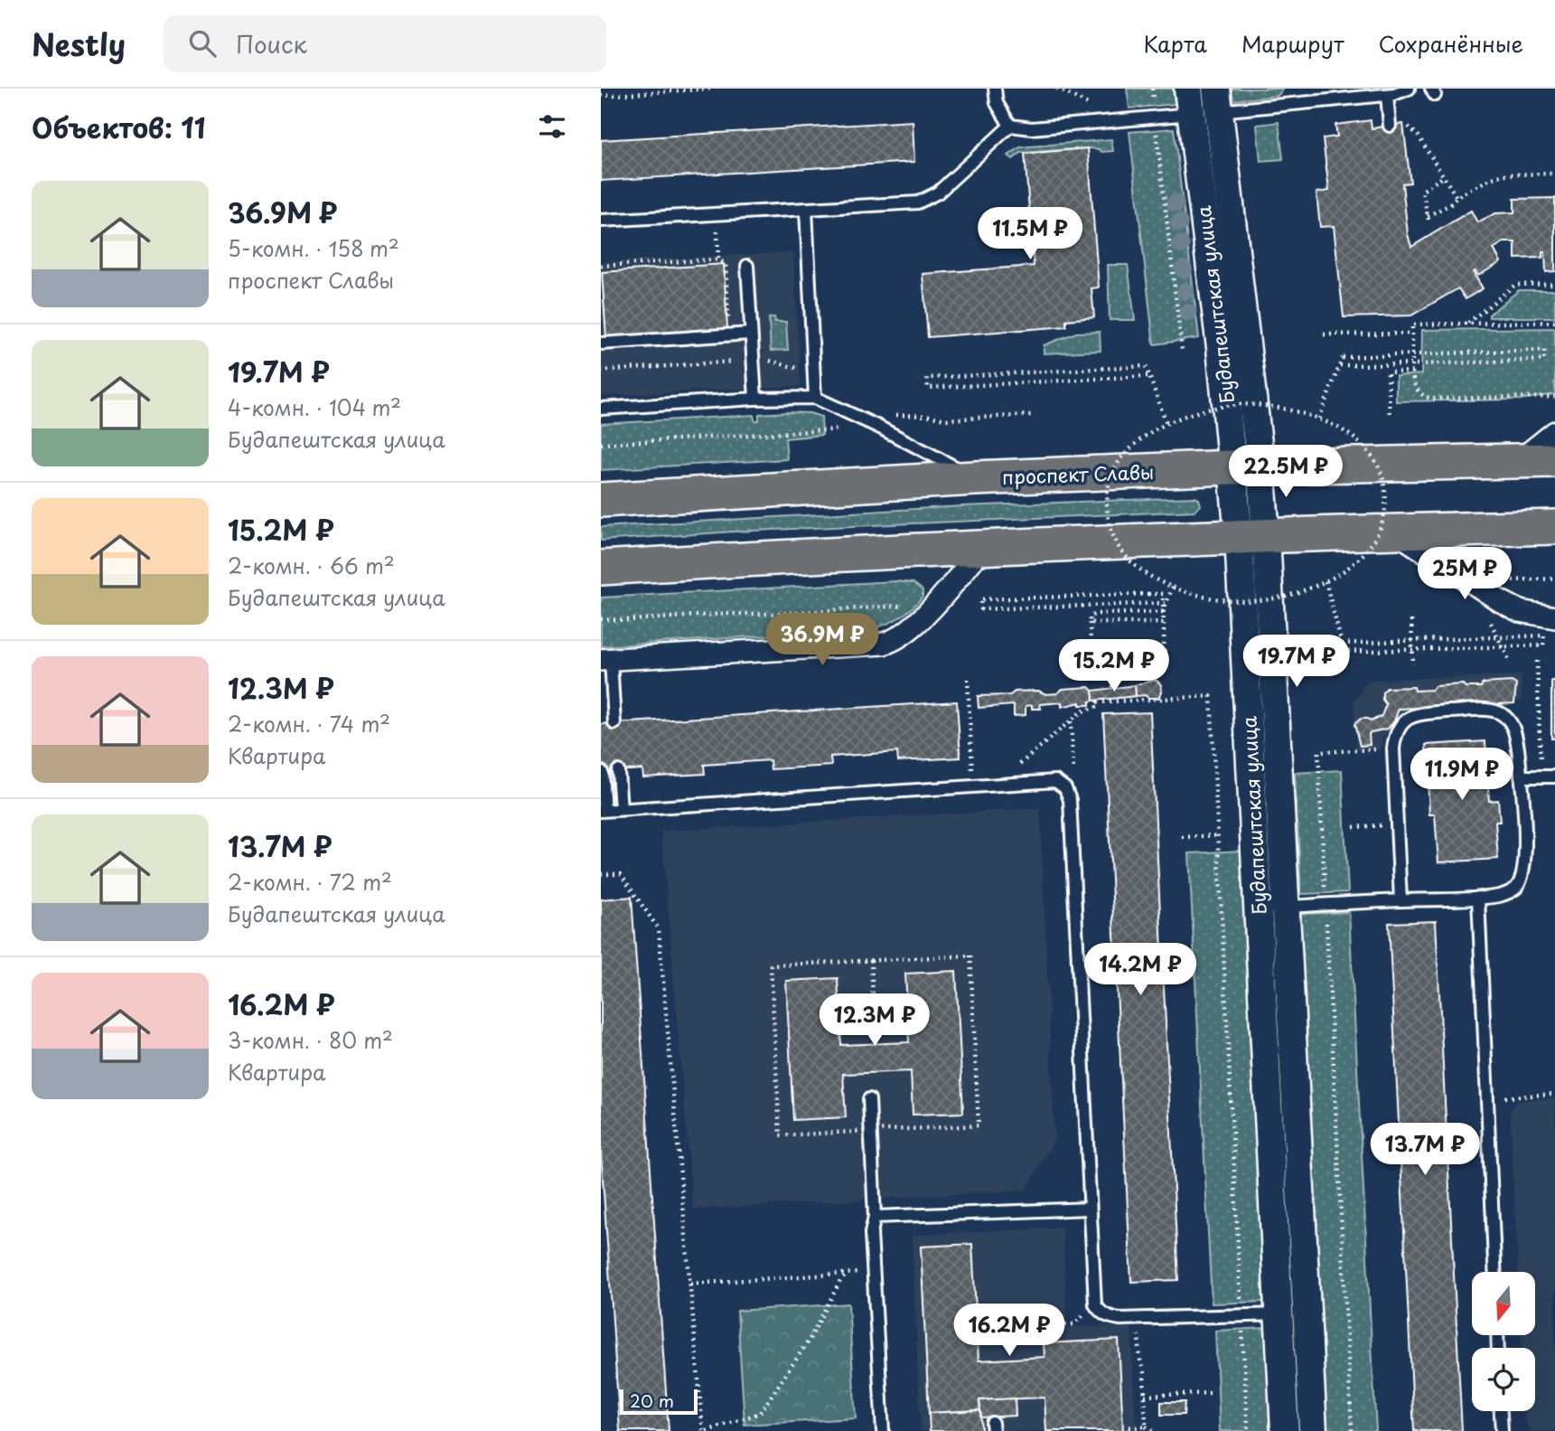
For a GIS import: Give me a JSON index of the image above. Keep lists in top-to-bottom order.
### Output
{
  "streets": {
    "main road": ["проспект Славы"],
    "street": ["Будапештская улица"]
  },
  "crossings": [
    ["Будапештская улица", "проспект Славы"]
  ],
  "scale_bar": "20 m",
  "north": "bottom",
  "page": {
    "header": "Nestly",
    "search": "Поиск",
    "nav": ["Карта", "Маршрут", "Сохранённые"],
    "heading": "Объектов: 11",
    "list": [
      {
        "name": "36.9M ₽",
        "note": "5-комн. · 158 m² · проспект Славы"
      },
      {
        "name": "19.7M ₽",
        "note": "4-комн. · 104 m² · Будапештская улица"
      },
      {
        "name": "15.2M ₽",
        "note": "2-комн. · 66 m² · Будапештская улица"
      },
      {
        "name": "12.3M ₽",
        "note": "2-комн. · 74 m² · Квартира"
      },
      {
        "name": "13.7M ₽",
        "note": "2-комн. · 72 m² · Будапештская улица"
      },
      {
        "name": "16.2M ₽",
        "note": "3-комн. · 80 m² · Квартира"
      }
    ],
    "price": [
      "11.5M ₽",
      "22.5M ₽",
      "25M ₽",
      "36.9M ₽",
      "19.7M ₽",
      "15.2M ₽",
      "11.9M ₽",
      "14.2M ₽",
      "12.3M ₽",
      "13.7M ₽",
      "16.2M ₽"
    ],
    "scale": "20 m"
  }
}
